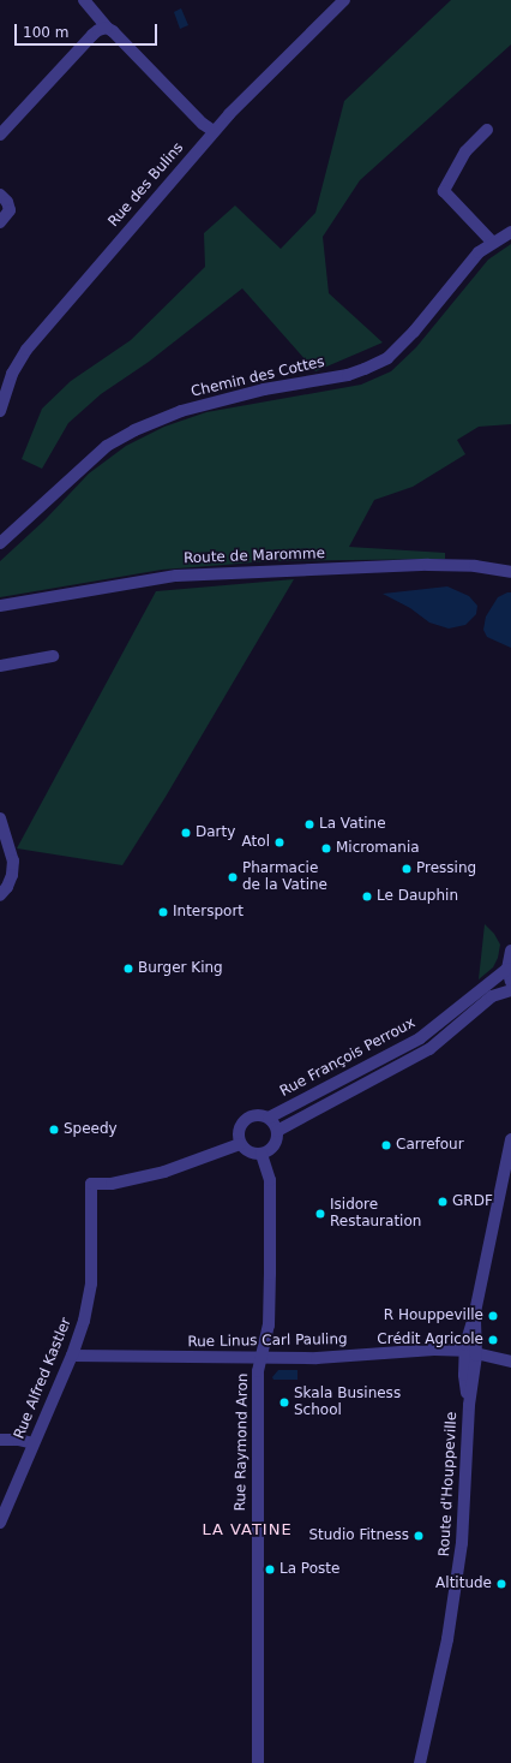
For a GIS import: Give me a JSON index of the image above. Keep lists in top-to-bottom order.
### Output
{
  "streets": {
    "street": [
      "Rue des Bulins",
      "Chemin des Cottes",
      "Route de Maromme",
      "Rue François Perroux",
      "Rue Linus Carl Pauling",
      "Rue Alfred Kastler",
      "Rue Raymond Aron",
      "Route d'Houppeville"
    ]
  },
  "crossings": [
    ["Rue François Perroux", "Rue Alfred Kastler"],
    ["Rue François Perroux", "Rue Raymond Aron"],
    ["Rue Linus Carl Pauling", "Rue Alfred Kastler"],
    ["Rue Linus Carl Pauling", "Rue Raymond Aron"],
    ["Rue Linus Carl Pauling", "Route d'Houppeville"],
    ["Rue Alfred Kastler", "Rue Raymond Aron"]
  ],
  "districts": ["LA VATINE"],
  "places": [
    "La Vatine",
    "Darty",
    "Atol",
    "Micromania",
    "Pressing",
    "Pharmacie de la Vatine",
    "Le Dauphin",
    "Intersport",
    "Burger King",
    "Speedy",
    "Carrefour",
    "GRDF",
    "Isidore Restauration",
    "R Houppeville",
    "Crédit Agricole",
    "Skala Business School",
    "Studio Fitness",
    "La Poste",
    "Altitude"
  ],
  "scale_bar": "100 m"
}
